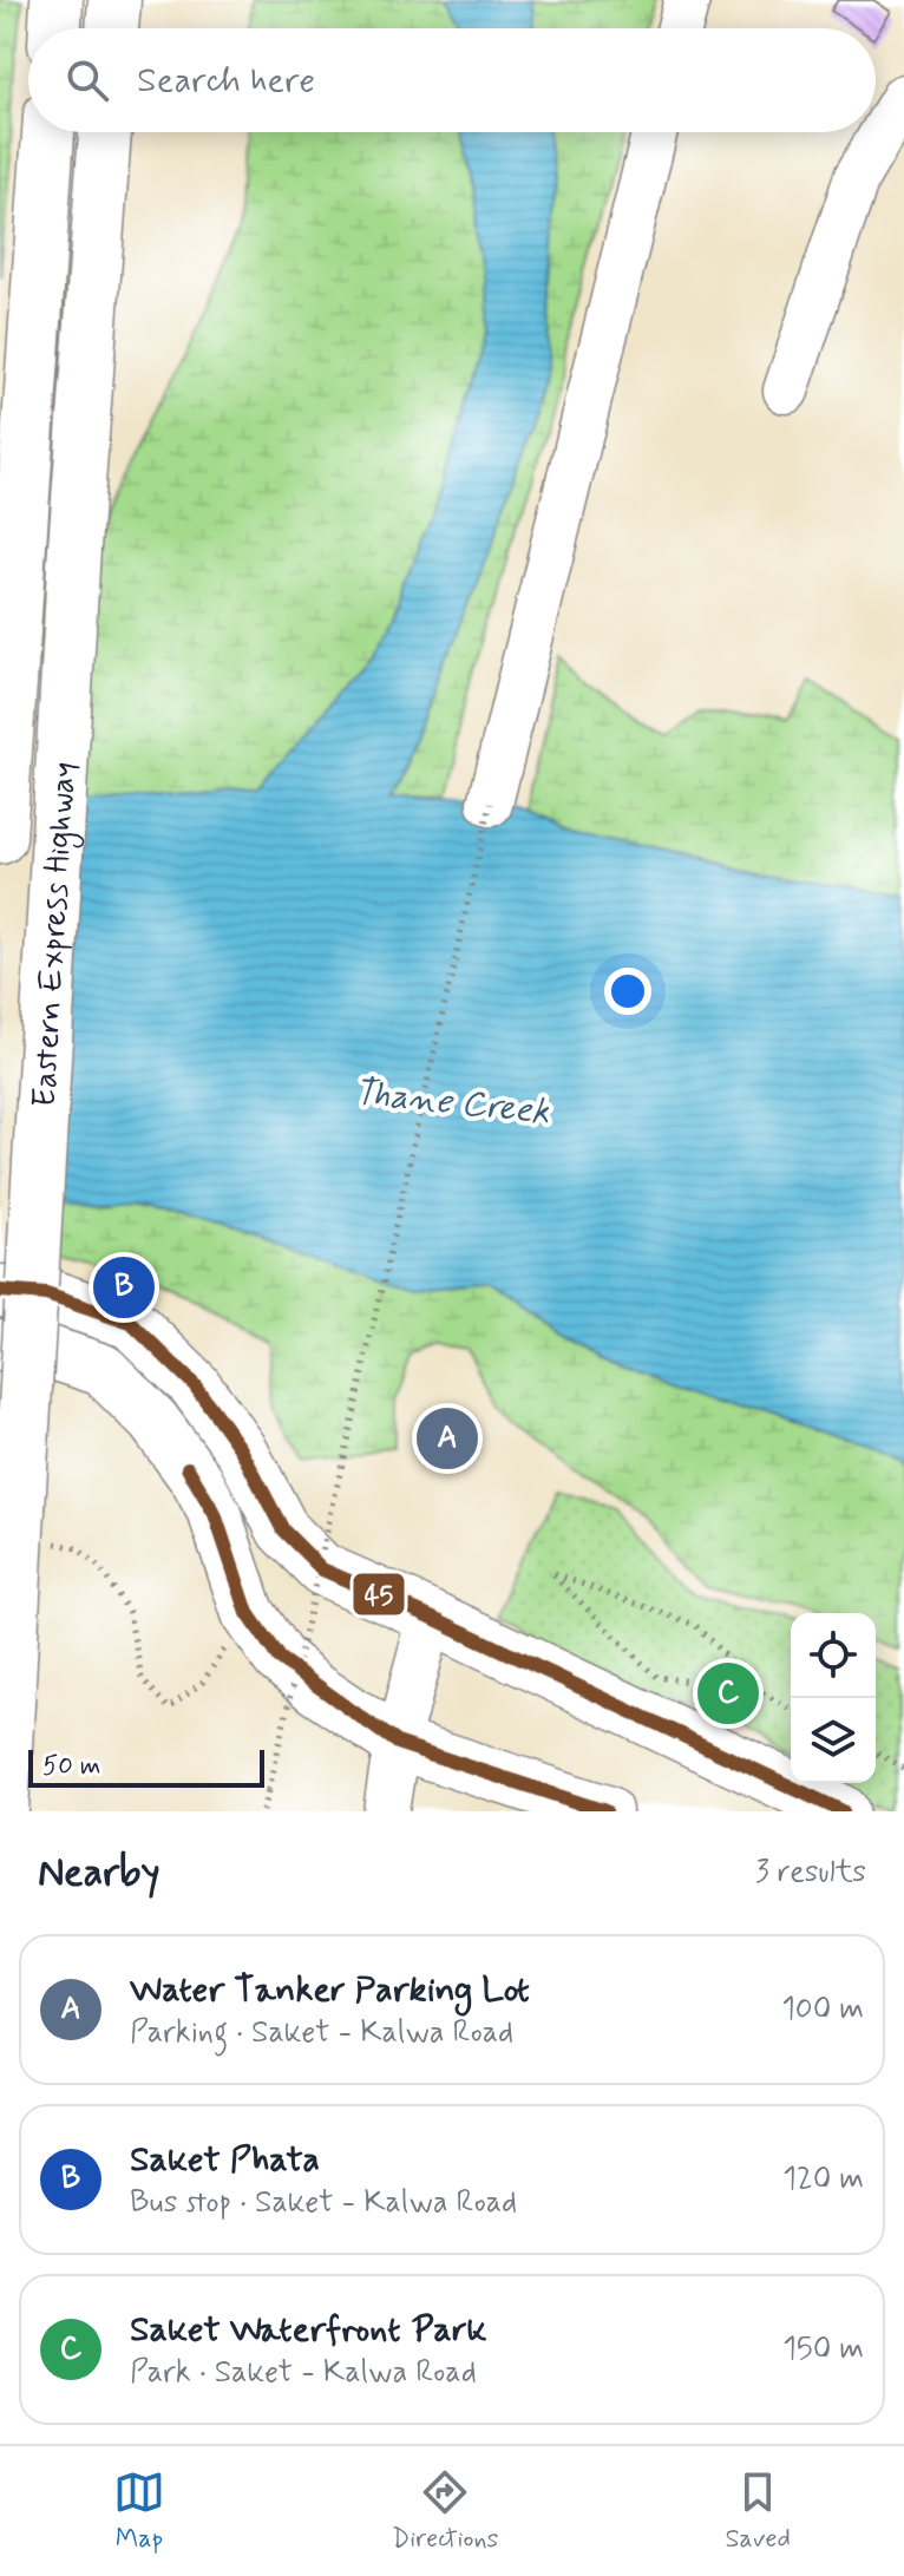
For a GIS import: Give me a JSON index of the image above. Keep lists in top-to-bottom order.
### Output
{
  "streets": {
    "main road": ["Eastern Express Highway"]
  },
  "water": ["Thane Creek"],
  "lines": ["transit line 45"],
  "scale_bar": "50 m",
  "page": {
    "search": "Search here",
    "pins": ["B", "A", "C"],
    "scale": "50 m",
    "heading": ["Nearby", "3 results"],
    "list": [
      {
        "mark": "A",
        "name": "Water Tanker Parking Lot",
        "note": "Parking · Saket - Kalwa Road",
        "value": "100 m"
      },
      {
        "mark": "B",
        "name": "Saket Phata",
        "note": "Bus stop · Saket - Kalwa Road",
        "value": "120 m"
      },
      {
        "mark": "C",
        "name": "Saket Waterfront Park",
        "note": "Park · Saket - Kalwa Road",
        "value": "150 m"
      }
    ],
    "nav": ["Map", "Directions", "Saved"]
  }
}
